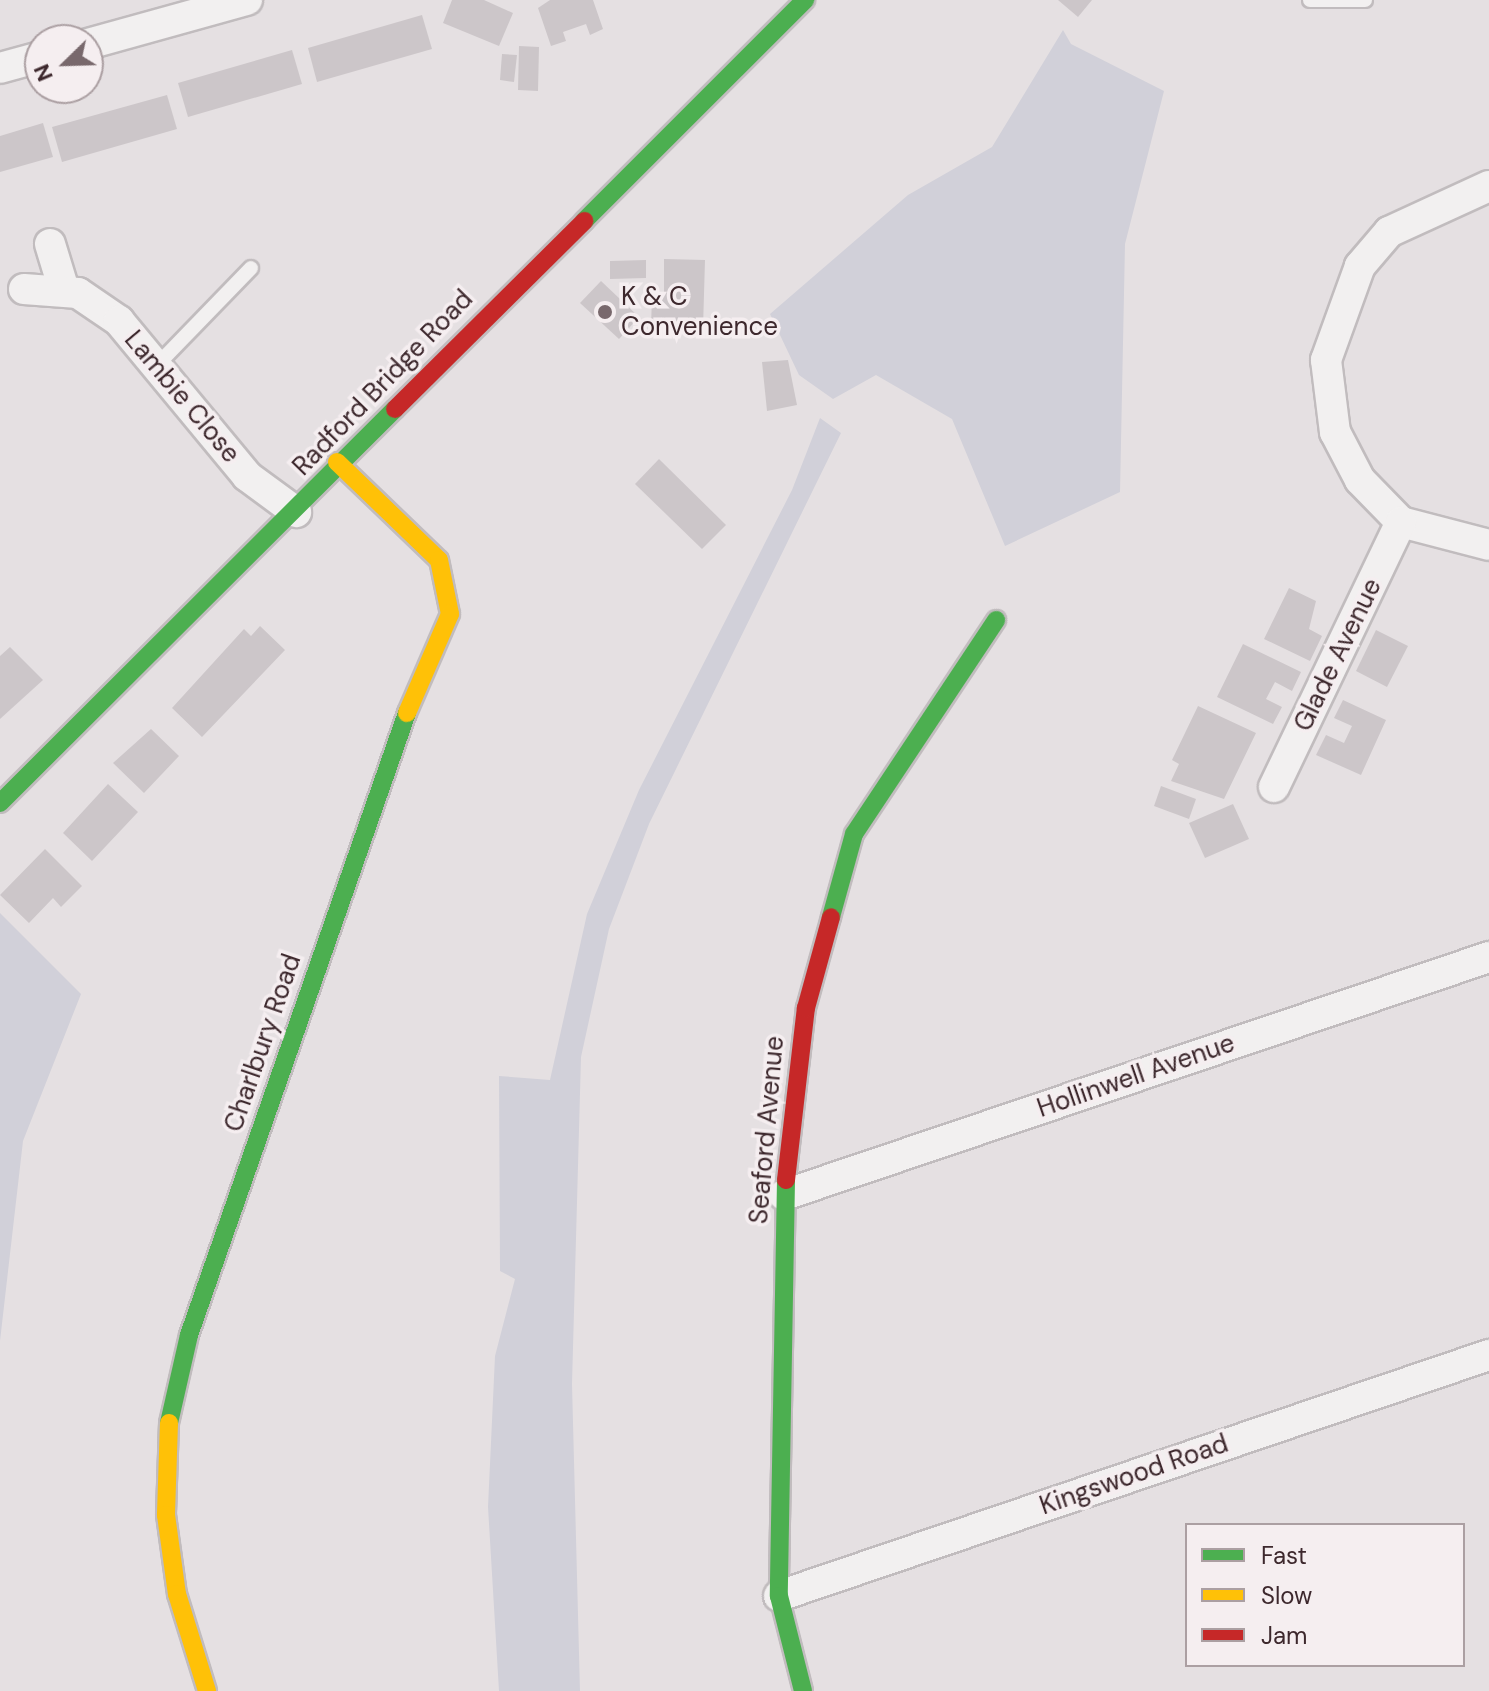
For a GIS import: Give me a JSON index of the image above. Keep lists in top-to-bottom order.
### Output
{
  "streets": {
    "street": [
      "Radford Bridge Road",
      "Lambie Close",
      "Glade Avenue",
      "Charlbury Road",
      "Hollinwell Avenue",
      "Seaford Avenue",
      "Kingswood Road"
    ]
  },
  "crossings": [
    ["Radford Bridge Road", "Lambie Close"],
    ["Radford Bridge Road", "Charlbury Road"],
    ["Hollinwell Avenue", "Seaford Avenue"],
    ["Seaford Avenue", "Kingswood Road"]
  ],
  "places": ["K & C Convenience"],
  "legend": ["Fast", "Slow", "Jam"],
  "north": "bottom left"
}
